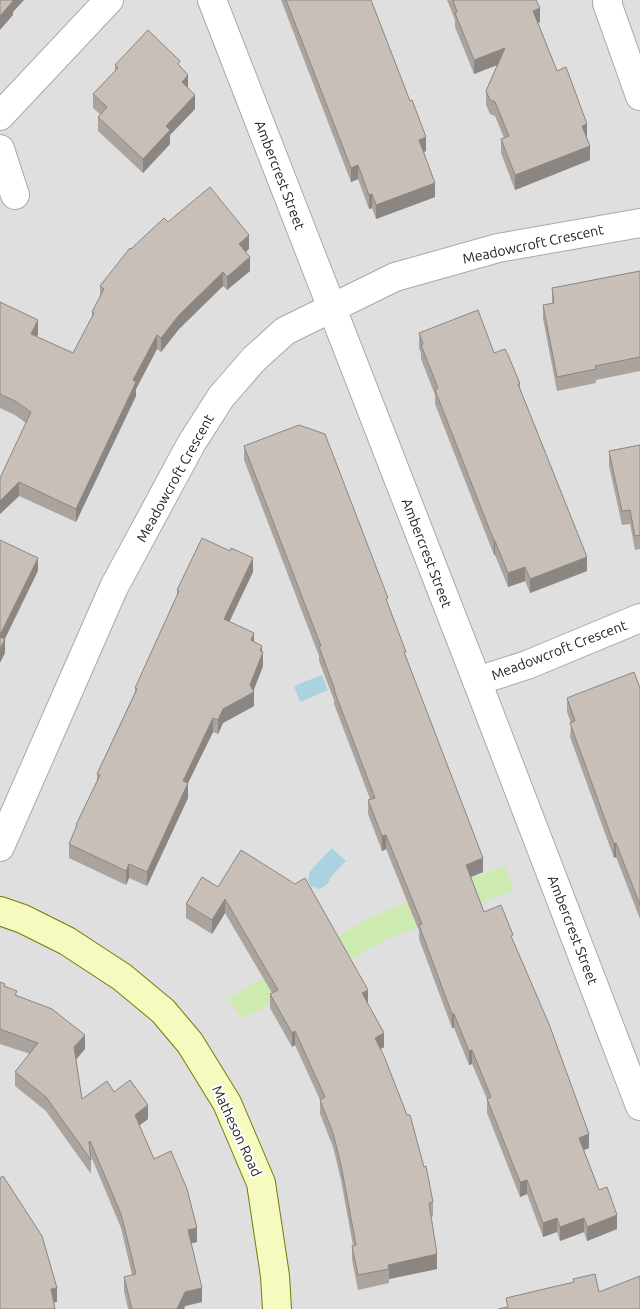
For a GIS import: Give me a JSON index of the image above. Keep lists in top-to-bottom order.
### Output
{
  "streets": {
    "street": ["Ambercrest Street", "Meadowcroft Crescent", "Matheson Road"]
  },
  "crossings": [
    ["Ambercrest Street", "Meadowcroft Crescent"]
  ]
}
